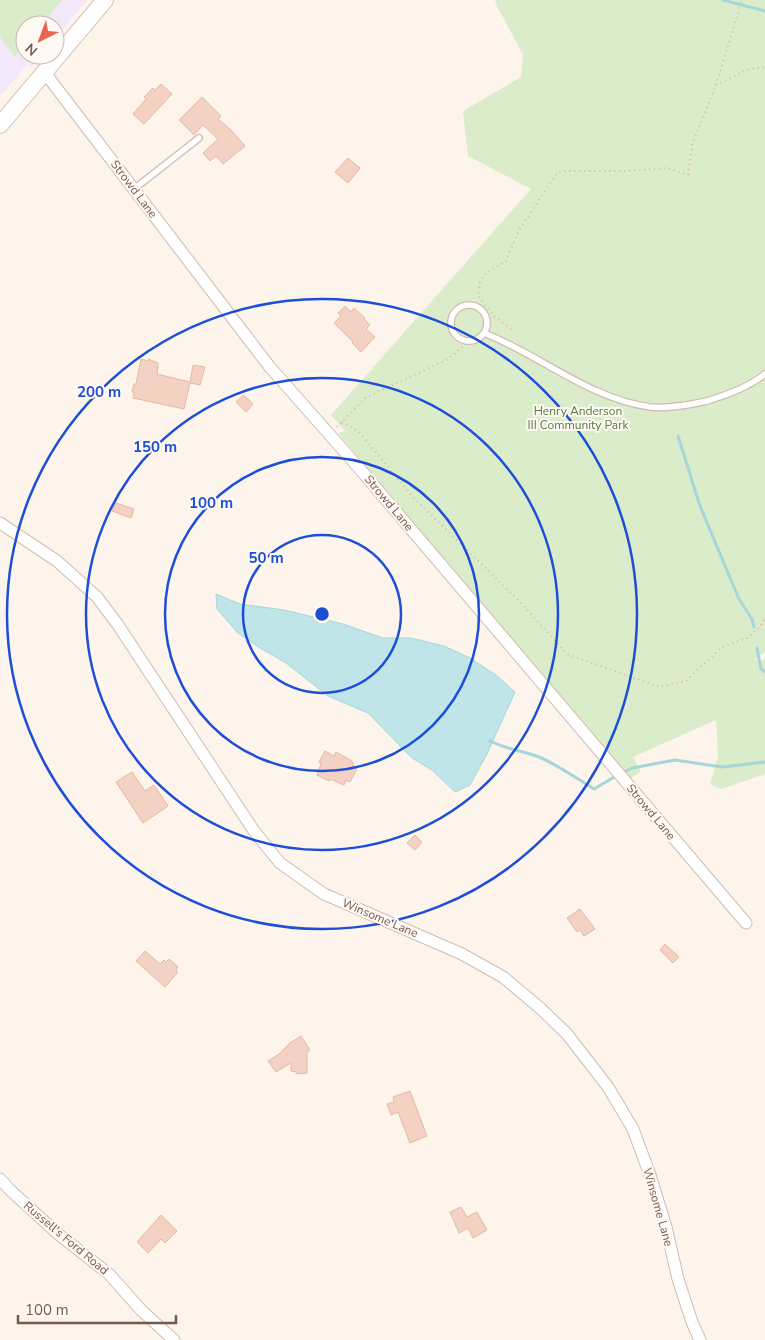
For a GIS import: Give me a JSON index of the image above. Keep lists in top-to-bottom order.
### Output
{
  "streets": {
    "street": ["Strowd Lane", "Winsome Lane", "Russell's Ford Road"]
  },
  "parks": ["Henry Anderson III Community Park"],
  "scale_bar": "100 m",
  "north": "bottom left",
  "rings": [
    "200 m",
    "150 m",
    "100 m",
    "50 m"
  ]
}
